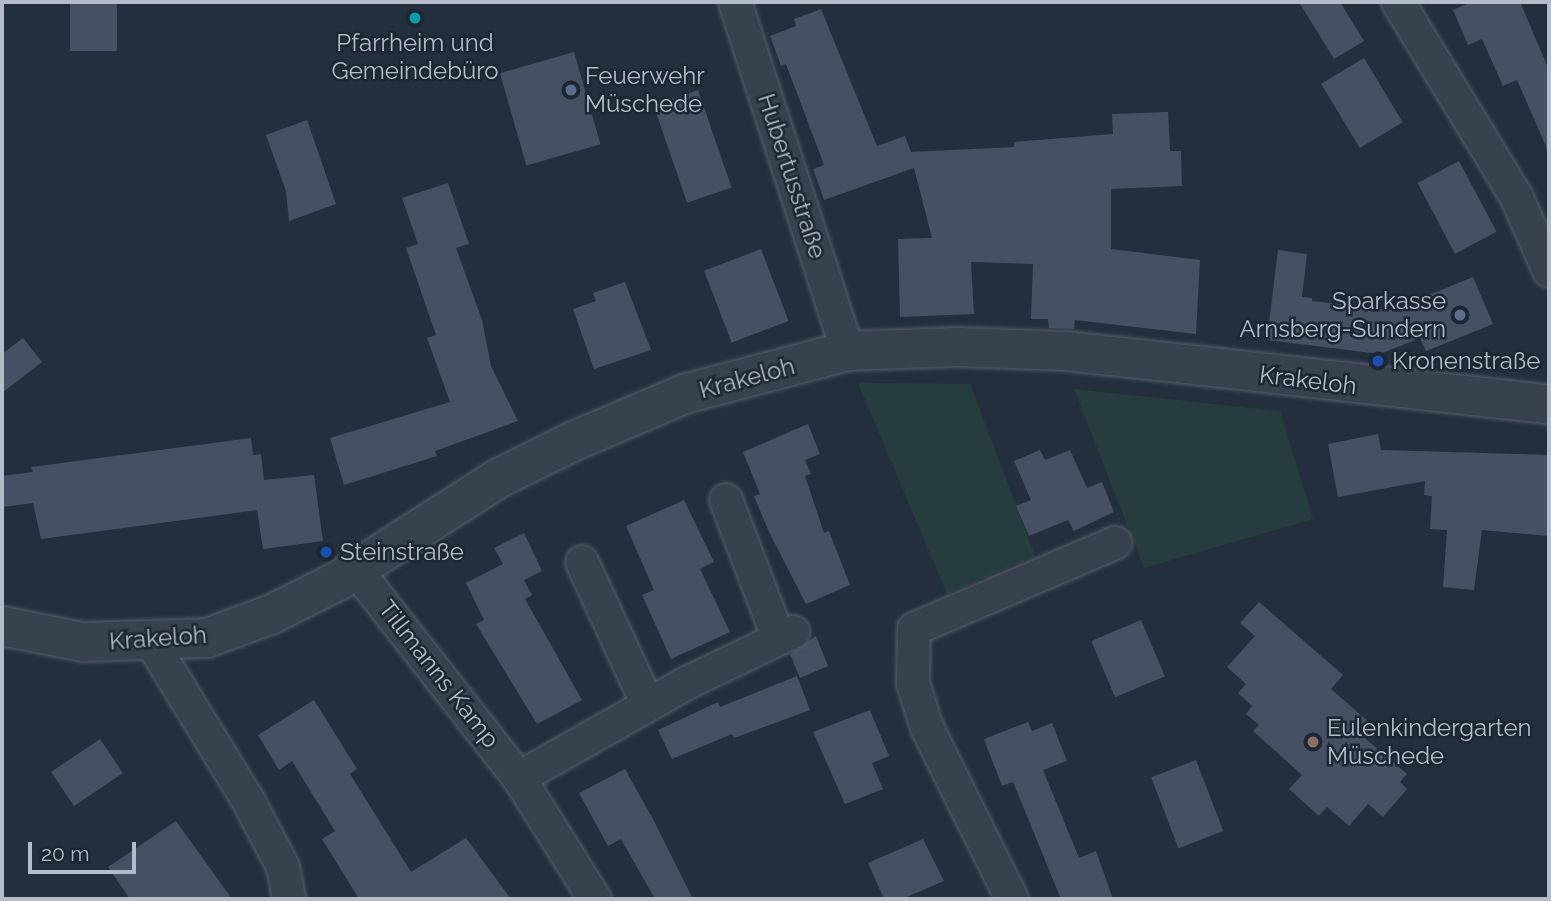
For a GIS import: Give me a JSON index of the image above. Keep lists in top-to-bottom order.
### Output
{
  "streets": {
    "street": ["Hubertusstraße", "Krakeloh", "Tillmanns Kamp"]
  },
  "crossings": [
    ["Hubertusstraße", "Krakeloh"],
    ["Krakeloh", "Tillmanns Kamp"]
  ],
  "places": [
    "Pfarrheim und Gemeindebüro",
    "Feuerwehr Müschede",
    "Sparkasse Arnsberg-Sundern",
    "Kronenstraße",
    "Steinstraße",
    "Eulenkindergarten Müschede"
  ],
  "scale_bar": "20 m"
}
